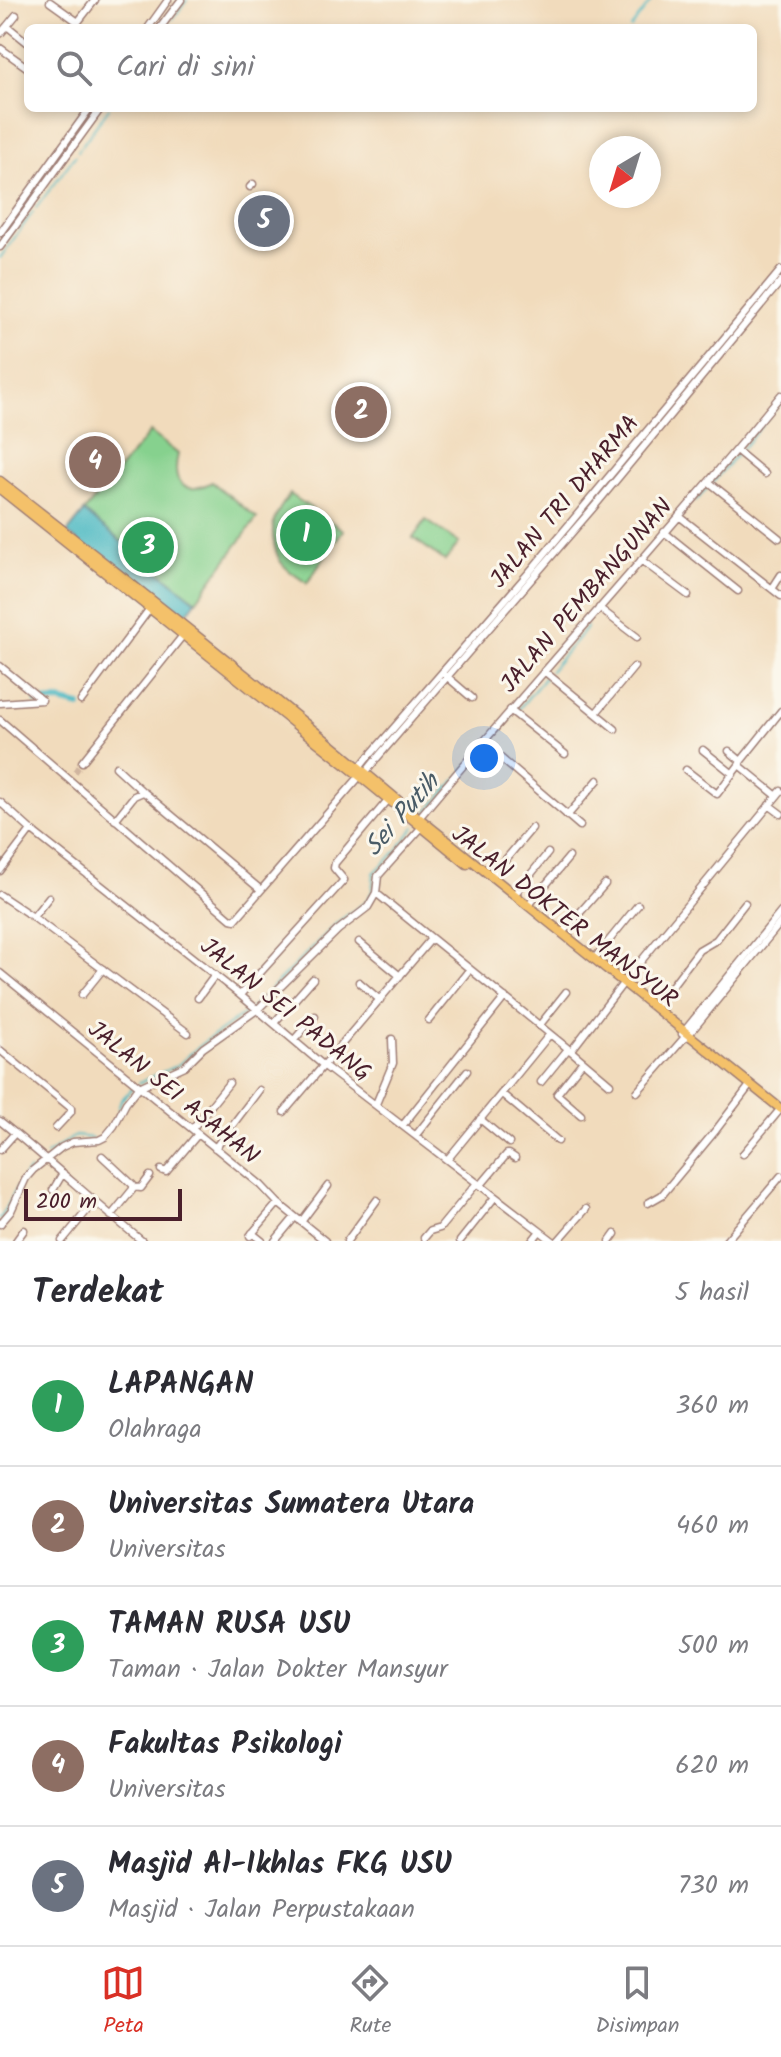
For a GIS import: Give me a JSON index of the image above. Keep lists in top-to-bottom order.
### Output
{
  "streets": {
    "main road": ["JALAN DOKTER MANSYUR"],
    "street": [
      "JALAN TRI DHARMA",
      "JALAN PEMBANGUNAN",
      "JALAN SEI PADANG",
      "JALAN SEI ASAHAN"
    ]
  },
  "crossings": [
    ["JALAN TRI DHARMA", "JALAN DOKTER MANSYUR"],
    ["JALAN PEMBANGUNAN", "JALAN DOKTER MANSYUR"],
    ["JALAN PEMBANGUNAN", "JALAN SEI PADANG"],
    ["JALAN PEMBANGUNAN", "JALAN SEI ASAHAN"]
  ],
  "water": ["Sei Putih"],
  "scale_bar": "200 m",
  "north": "bottom left",
  "page": {
    "search": "Cari di sini",
    "pins": [
      "5",
      "2",
      "4",
      "1",
      "3"
    ],
    "scale": "200 m",
    "heading": ["Terdekat", "5 hasil"],
    "list": [
      {
        "mark": "1",
        "name": "LAPANGAN",
        "note": "Olahraga",
        "value": "360 m"
      },
      {
        "mark": "2",
        "name": "Universitas Sumatera Utara",
        "note": "Universitas",
        "value": "460 m"
      },
      {
        "mark": "3",
        "name": "TAMAN RUSA USU",
        "note": "Taman · Jalan Dokter Mansyur",
        "value": "500 m"
      },
      {
        "mark": "4",
        "name": "Fakultas Psikologi",
        "note": "Universitas",
        "value": "620 m"
      },
      {
        "mark": "5",
        "name": "Masjid Al-Ikhlas FKG USU",
        "note": "Masjid · Jalan Perpustakaan",
        "value": "730 m"
      }
    ],
    "nav": ["Peta", "Rute", "Disimpan"]
  }
}
